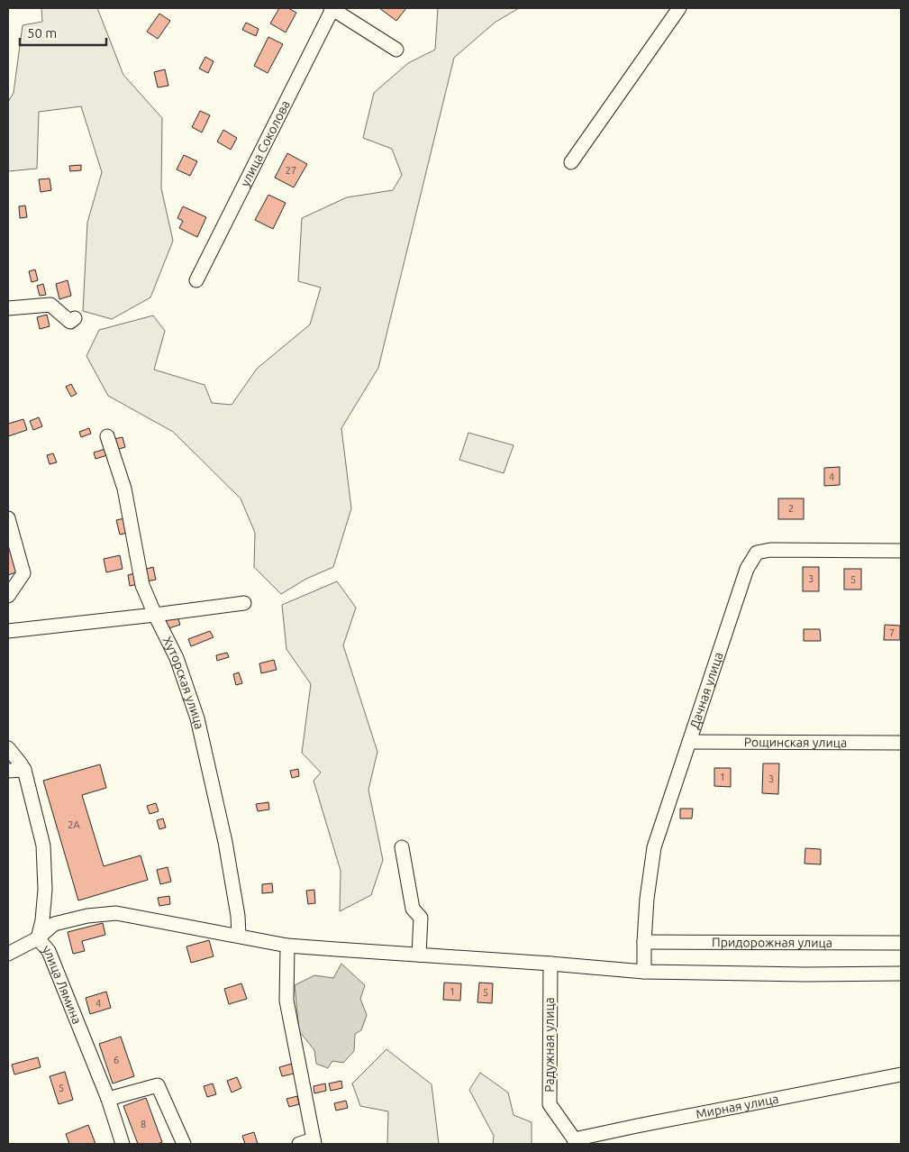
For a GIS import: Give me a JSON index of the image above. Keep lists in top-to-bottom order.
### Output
{
  "streets": {
    "street": [
      "улица Соколова",
      "Хуторская улица",
      "Дачная улица",
      "Рощинская улица",
      "Придорожная улица",
      "улица Лямина",
      "Радужная улица",
      "Мирная улица"
    ]
  },
  "crossings": [
    ["Дачная улица", "Рощинская улица"],
    ["Дачная улица", "Придорожная улица"],
    ["Радужная улица", "Мирная улица"]
  ],
  "house_numbers": [
    "27",
    "4",
    "2",
    "3",
    "5",
    "7",
    "1",
    "3",
    "2А",
    "1",
    "5",
    "4",
    "6",
    "5",
    "8"
  ],
  "scale_bar": "50 m"
}
